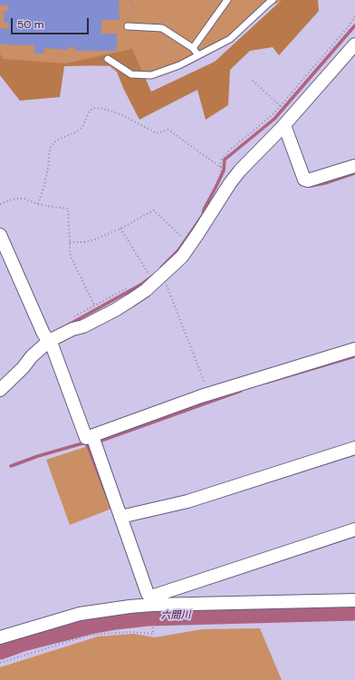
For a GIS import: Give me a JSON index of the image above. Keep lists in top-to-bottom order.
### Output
{
  "water": ["六間川"],
  "scale_bar": "50 m"
}
